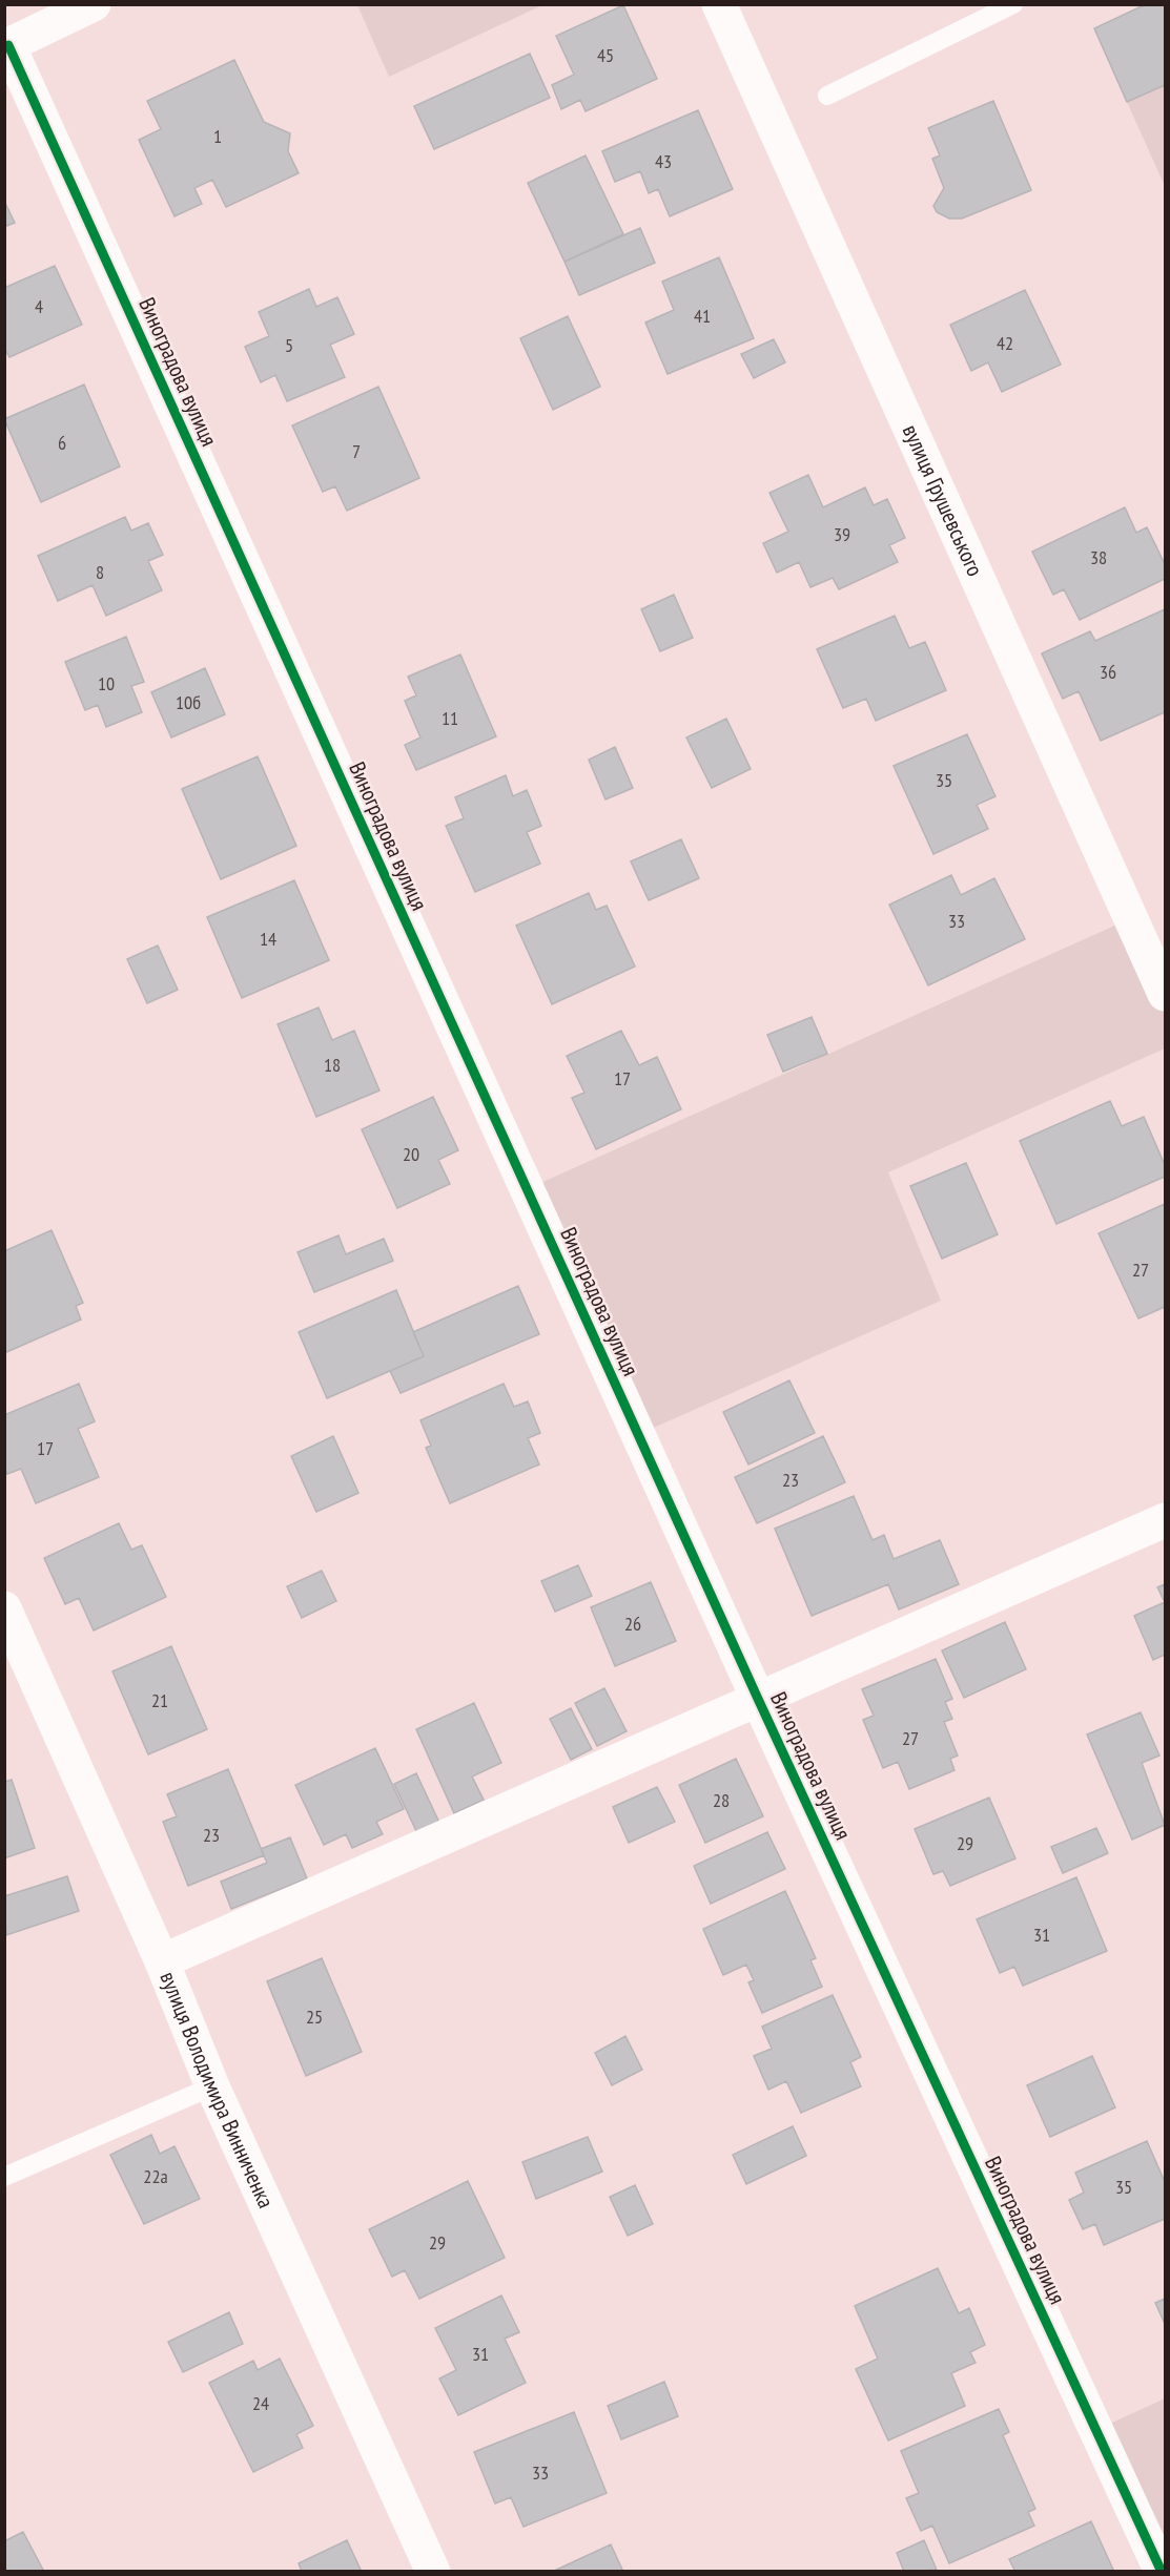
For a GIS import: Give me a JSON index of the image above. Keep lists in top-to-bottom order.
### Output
{
  "streets": {
    "street": ["Виноградова вулиця", "вулиця Грушевського", "вулиця Володимира Винниченка"]
  },
  "house_numbers": [
    "45",
    "1",
    "43",
    "4",
    "41",
    "42",
    "5",
    "6",
    "7",
    "39",
    "38",
    "8",
    "36",
    "10",
    "10б",
    "11",
    "35",
    "33",
    "14",
    "18",
    "17",
    "20",
    "27",
    "17",
    "23",
    "26",
    "21",
    "27",
    "28",
    "23",
    "29",
    "31",
    "25",
    "22а",
    "35",
    "29",
    "31",
    "24",
    "33"
  ]
}
